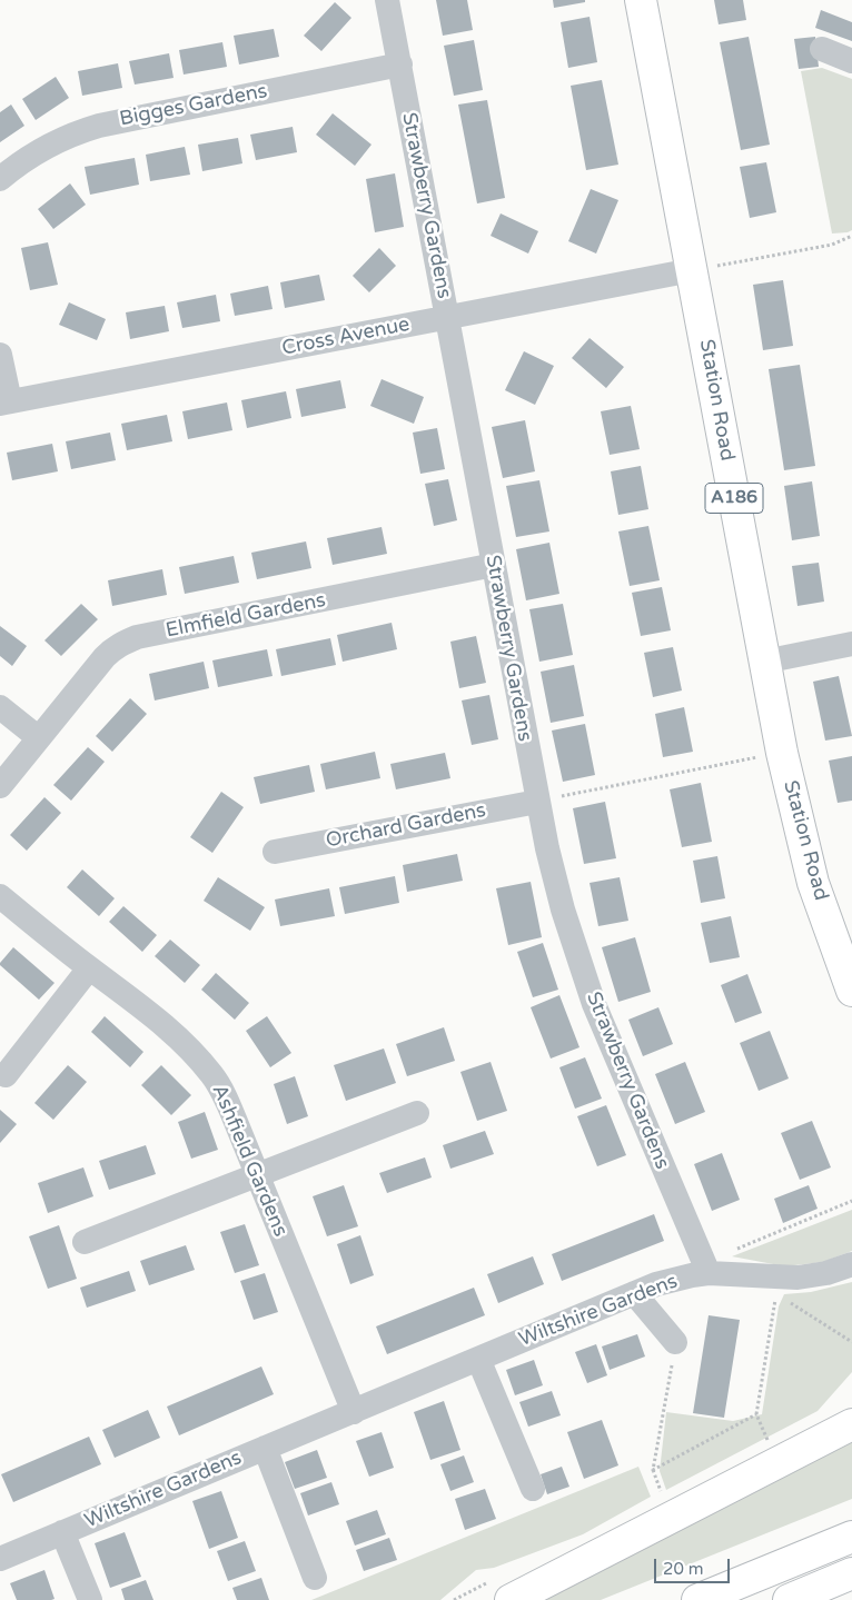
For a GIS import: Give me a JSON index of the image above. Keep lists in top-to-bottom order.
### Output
{
  "streets": {
    "main road": ["Station Road", "A186"],
    "street": [
      "Bigges Gardens",
      "Strawberry Gardens",
      "Cross Avenue",
      "Elmfield Gardens",
      "Orchard Gardens",
      "Ashfield Gardens",
      "Wiltshire Gardens"
    ]
  },
  "crossings": [
    ["Bigges Gardens", "Strawberry Gardens"],
    ["Strawberry Gardens", "Cross Avenue"],
    ["Strawberry Gardens", "Elmfield Gardens"],
    ["Strawberry Gardens", "Orchard Gardens"],
    ["Strawberry Gardens", "Wiltshire Gardens"],
    ["Cross Avenue", "Station Road"],
    ["Ashfield Gardens", "Wiltshire Gardens"]
  ],
  "scale_bar": "20 m"
}
